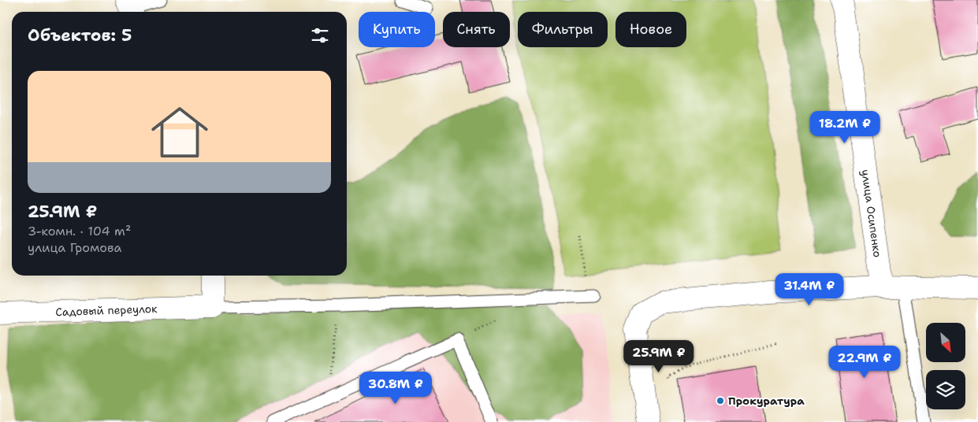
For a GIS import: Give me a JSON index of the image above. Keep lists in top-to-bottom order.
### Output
{
  "streets": {
    "street": ["улица Осипенко", "Садовый переулок"]
  },
  "places": ["Прокуратура"],
  "north": "bottom right",
  "page": {
    "chip": [
      "Купить",
      "Снять",
      "Фильтры",
      "Новое"
    ],
    "heading": "Объектов: 5",
    "list": [
      {
        "name": "25.9M ₽",
        "note": "3-комн. · 104 m² · улица Громова"
      }
    ],
    "price": [
      "18.2M ₽",
      "31.4M ₽",
      "25.9M ₽",
      "22.9M ₽",
      "30.8M ₽"
    ]
  }
}
